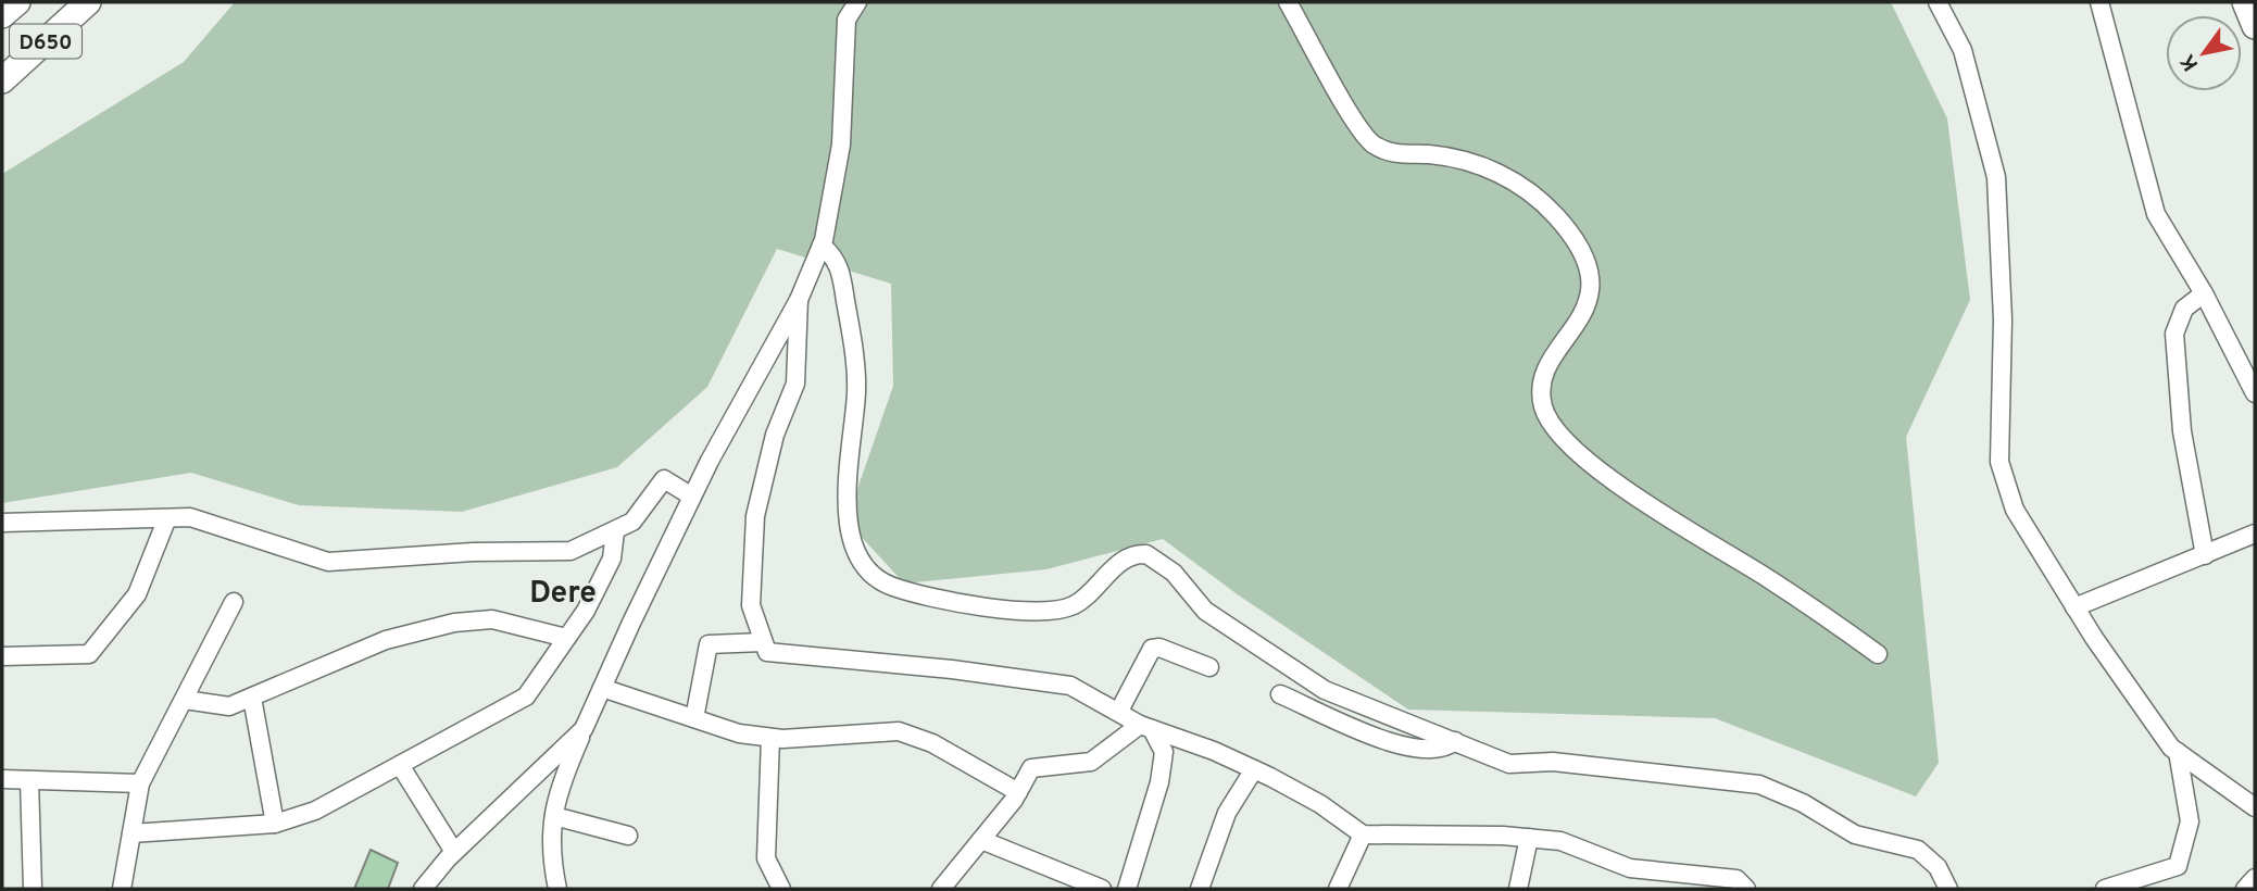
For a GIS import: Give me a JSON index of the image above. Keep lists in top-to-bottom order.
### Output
{
  "streets": {
    "highway": ["D650"]
  },
  "districts": ["Dere"],
  "north": "bottom left"
}
